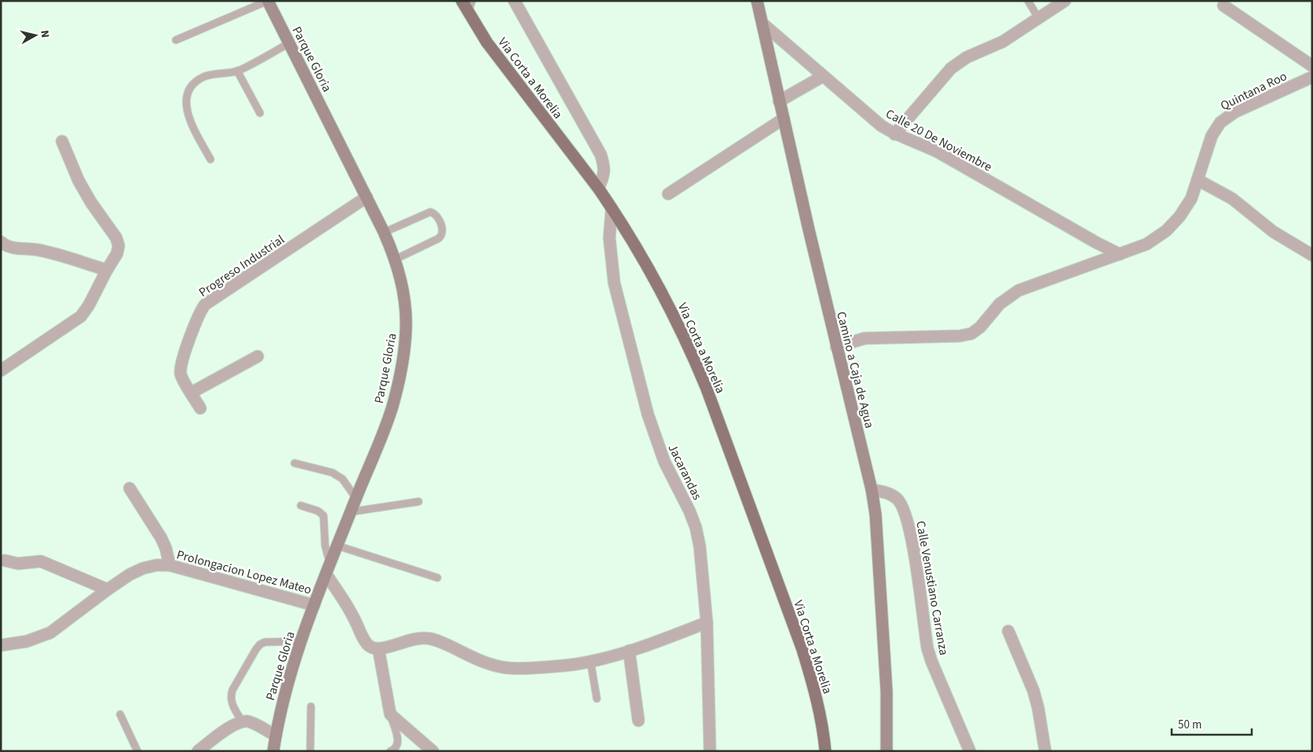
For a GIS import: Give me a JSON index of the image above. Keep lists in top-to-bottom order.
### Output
{
  "streets": {
    "main road": ["Parque Gloria", "Via Corta a Morelia", "Camino a Caja de Agua"],
    "street": [
      "Quintana Roo",
      "Calle 20 De Noviembre",
      "Progreso Industrial",
      "Jacarandas",
      "Prolongacion Lopez Mateo",
      "Calle Venustiano Carranza"
    ]
  },
  "crossings": [
    ["Parque Gloria", "Progreso Industrial"],
    ["Parque Gloria", "Prolongacion Lopez Mateo"],
    ["Via Corta a Morelia", "Jacarandas"],
    ["Quintana Roo", "Calle 20 De Noviembre"],
    ["Quintana Roo", "Camino a Caja de Agua"],
    ["Calle 20 De Noviembre", "Camino a Caja de Agua"],
    ["Camino a Caja de Agua", "Calle Venustiano Carranza"]
  ],
  "scale_bar": "50 m",
  "north": "right"
}
